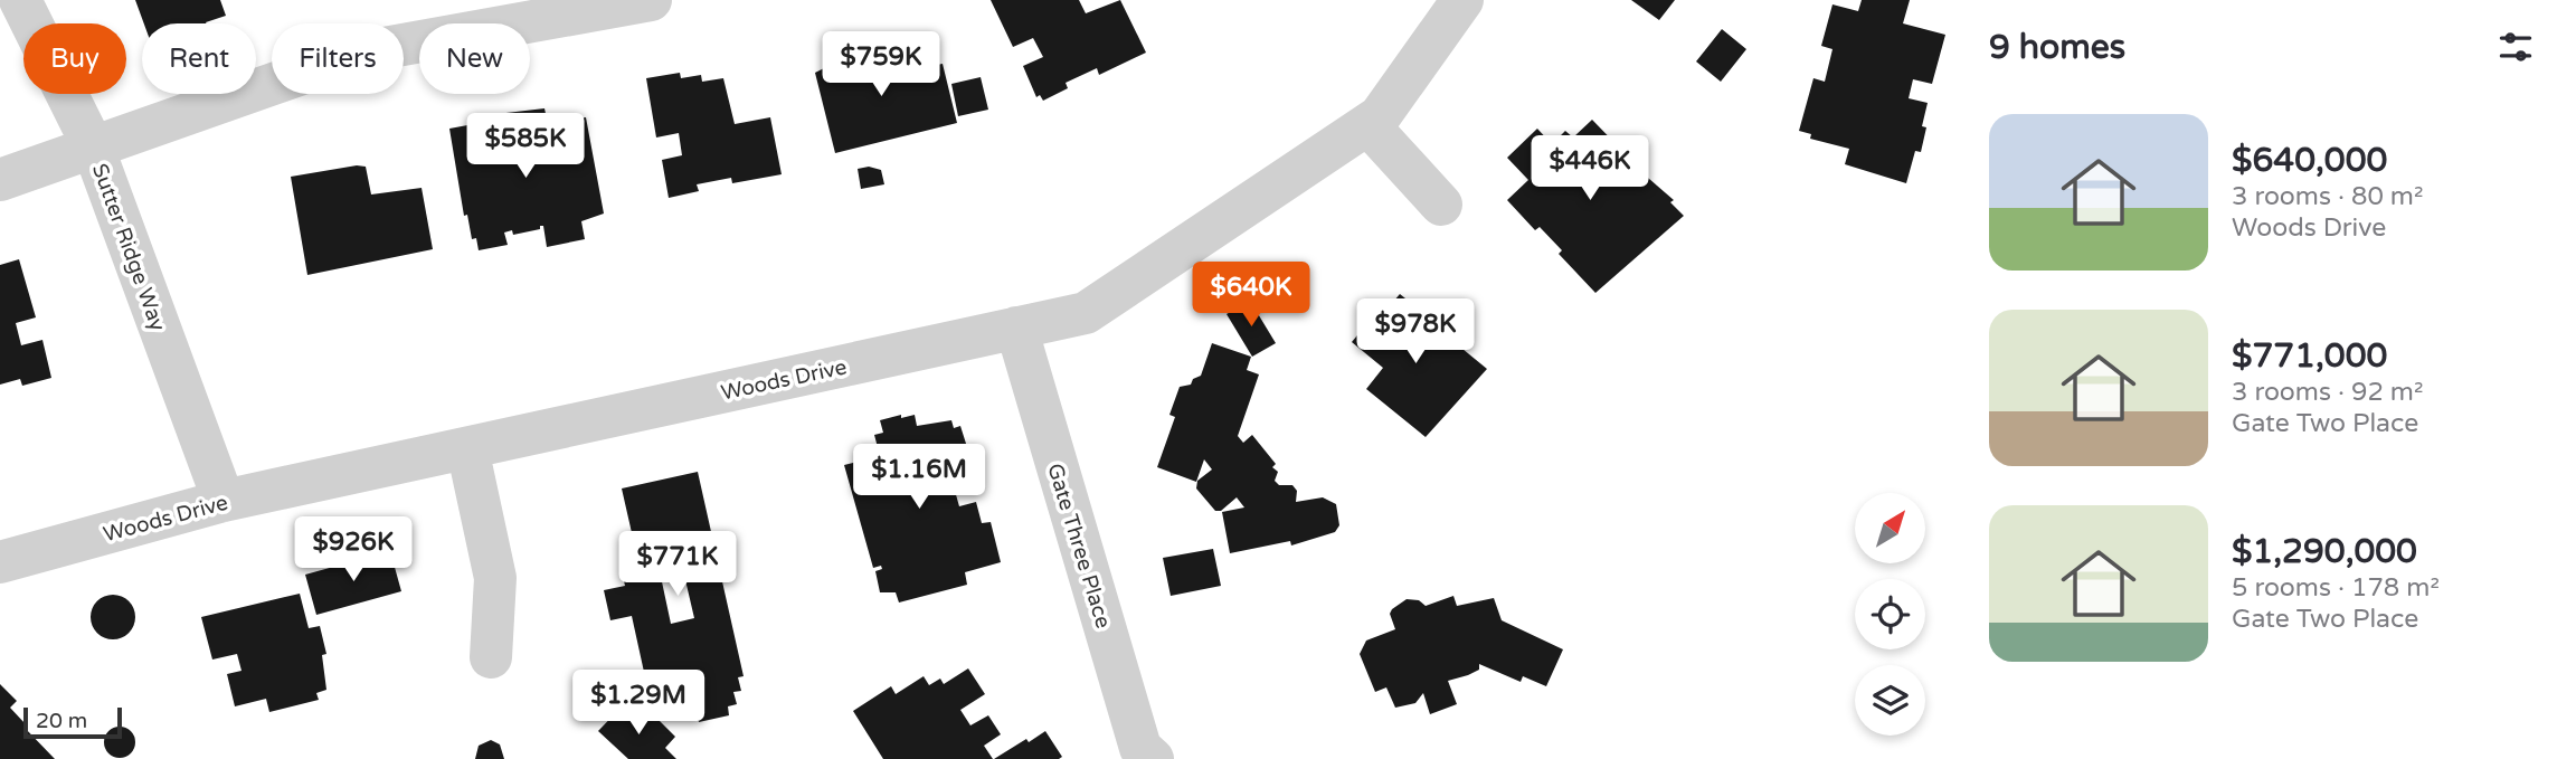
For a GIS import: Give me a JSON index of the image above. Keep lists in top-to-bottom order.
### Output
{
  "streets": {
    "street": ["Sutter Ridge Way", "Woods Drive", "Gate Three Place"]
  },
  "crossings": [
    ["Sutter Ridge Way", "Woods Drive"],
    ["Woods Drive", "Gate Three Place"]
  ],
  "scale_bar": "20 m",
  "north": "top right",
  "page": {
    "heading": "9 homes",
    "chip": [
      "Buy",
      "Rent",
      "Filters",
      "New"
    ],
    "price": [
      "$759K",
      "$585K",
      "$446K",
      "$640K",
      "$978K",
      "$1.16M",
      "$926K",
      "$771K",
      "$1.29M"
    ],
    "list": [
      {
        "name": "$640,000",
        "note": "3 rooms · 80 m² · Woods Drive"
      },
      {
        "name": "$771,000",
        "note": "3 rooms · 92 m² · Gate Two Place"
      },
      {
        "name": "$1,290,000",
        "note": "5 rooms · 178 m² · Gate Two Place"
      }
    ],
    "scale": "20 m"
  }
}
